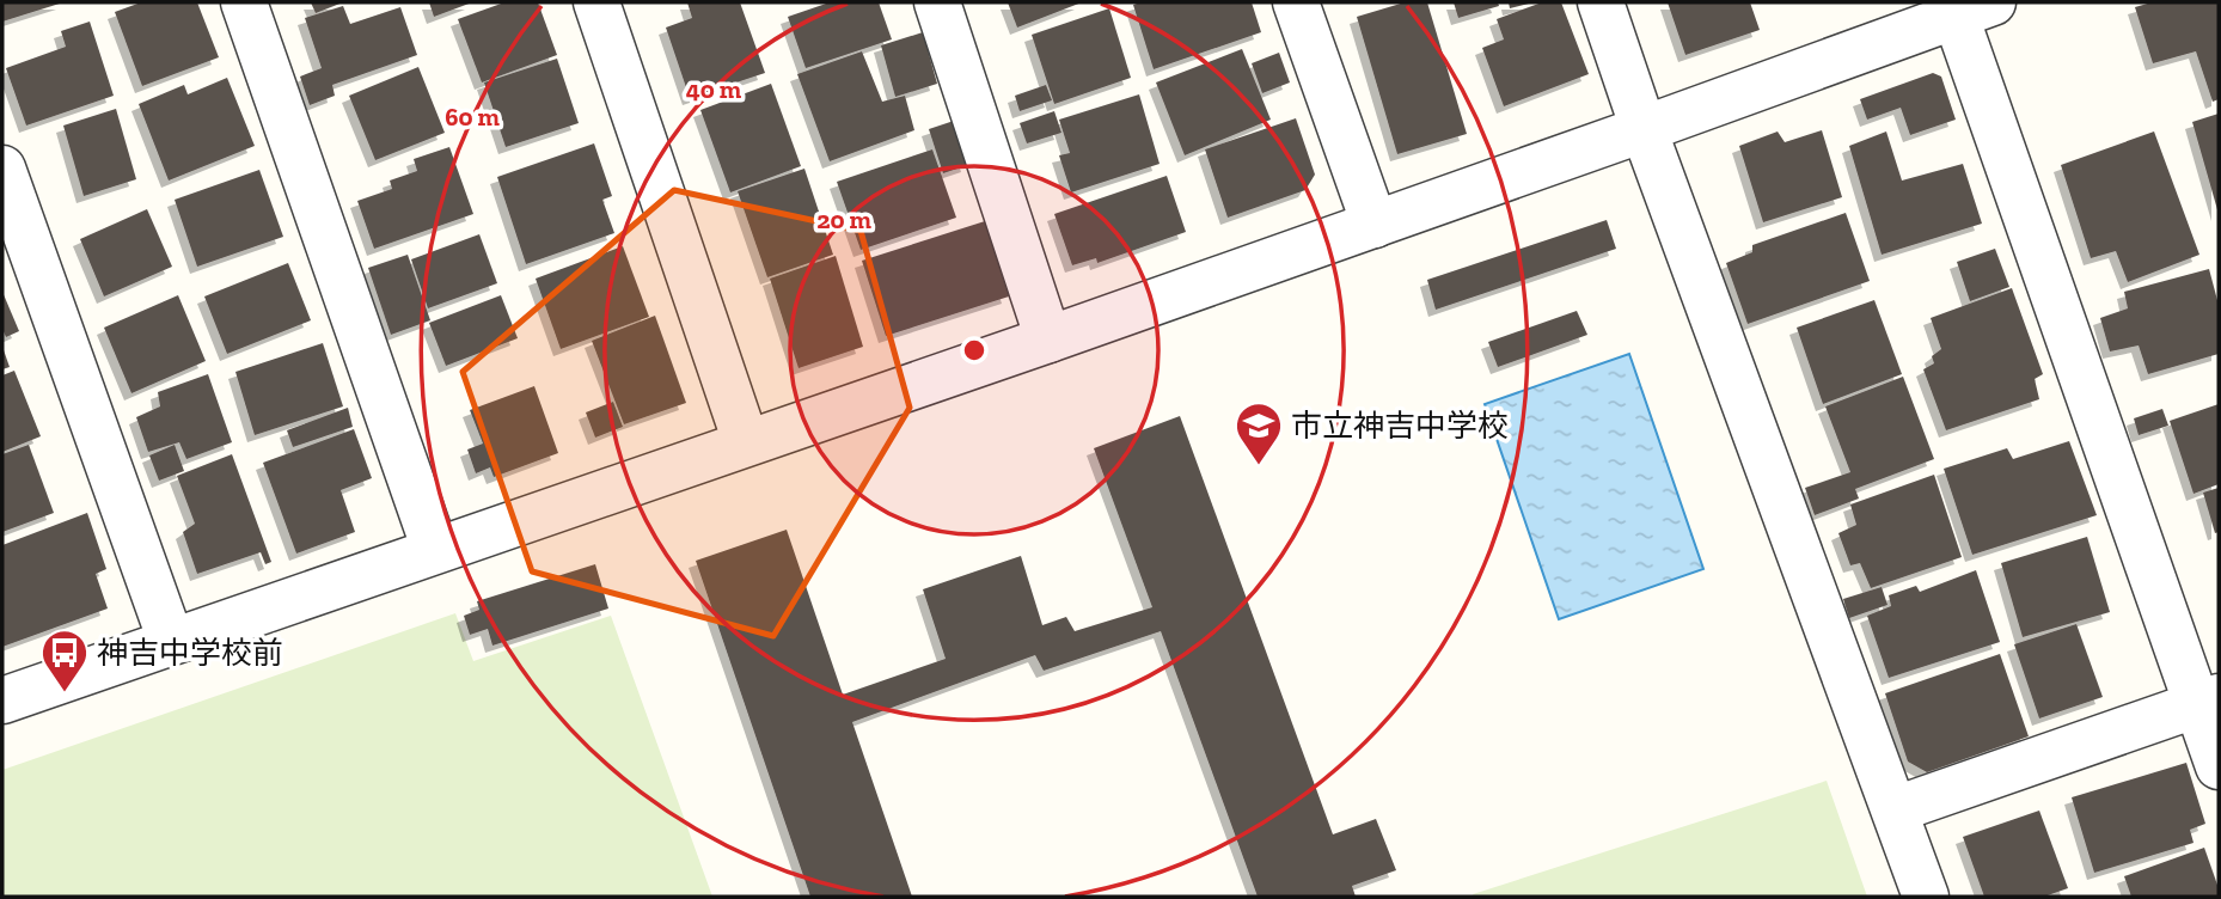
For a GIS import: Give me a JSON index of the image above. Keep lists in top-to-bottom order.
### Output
{
  "places": {
    "school or university": ["市立神吉中学校"],
    "bus stop": ["神吉中学校前"]
  },
  "rings": ["40 m", "60 m", "20 m"]
}
